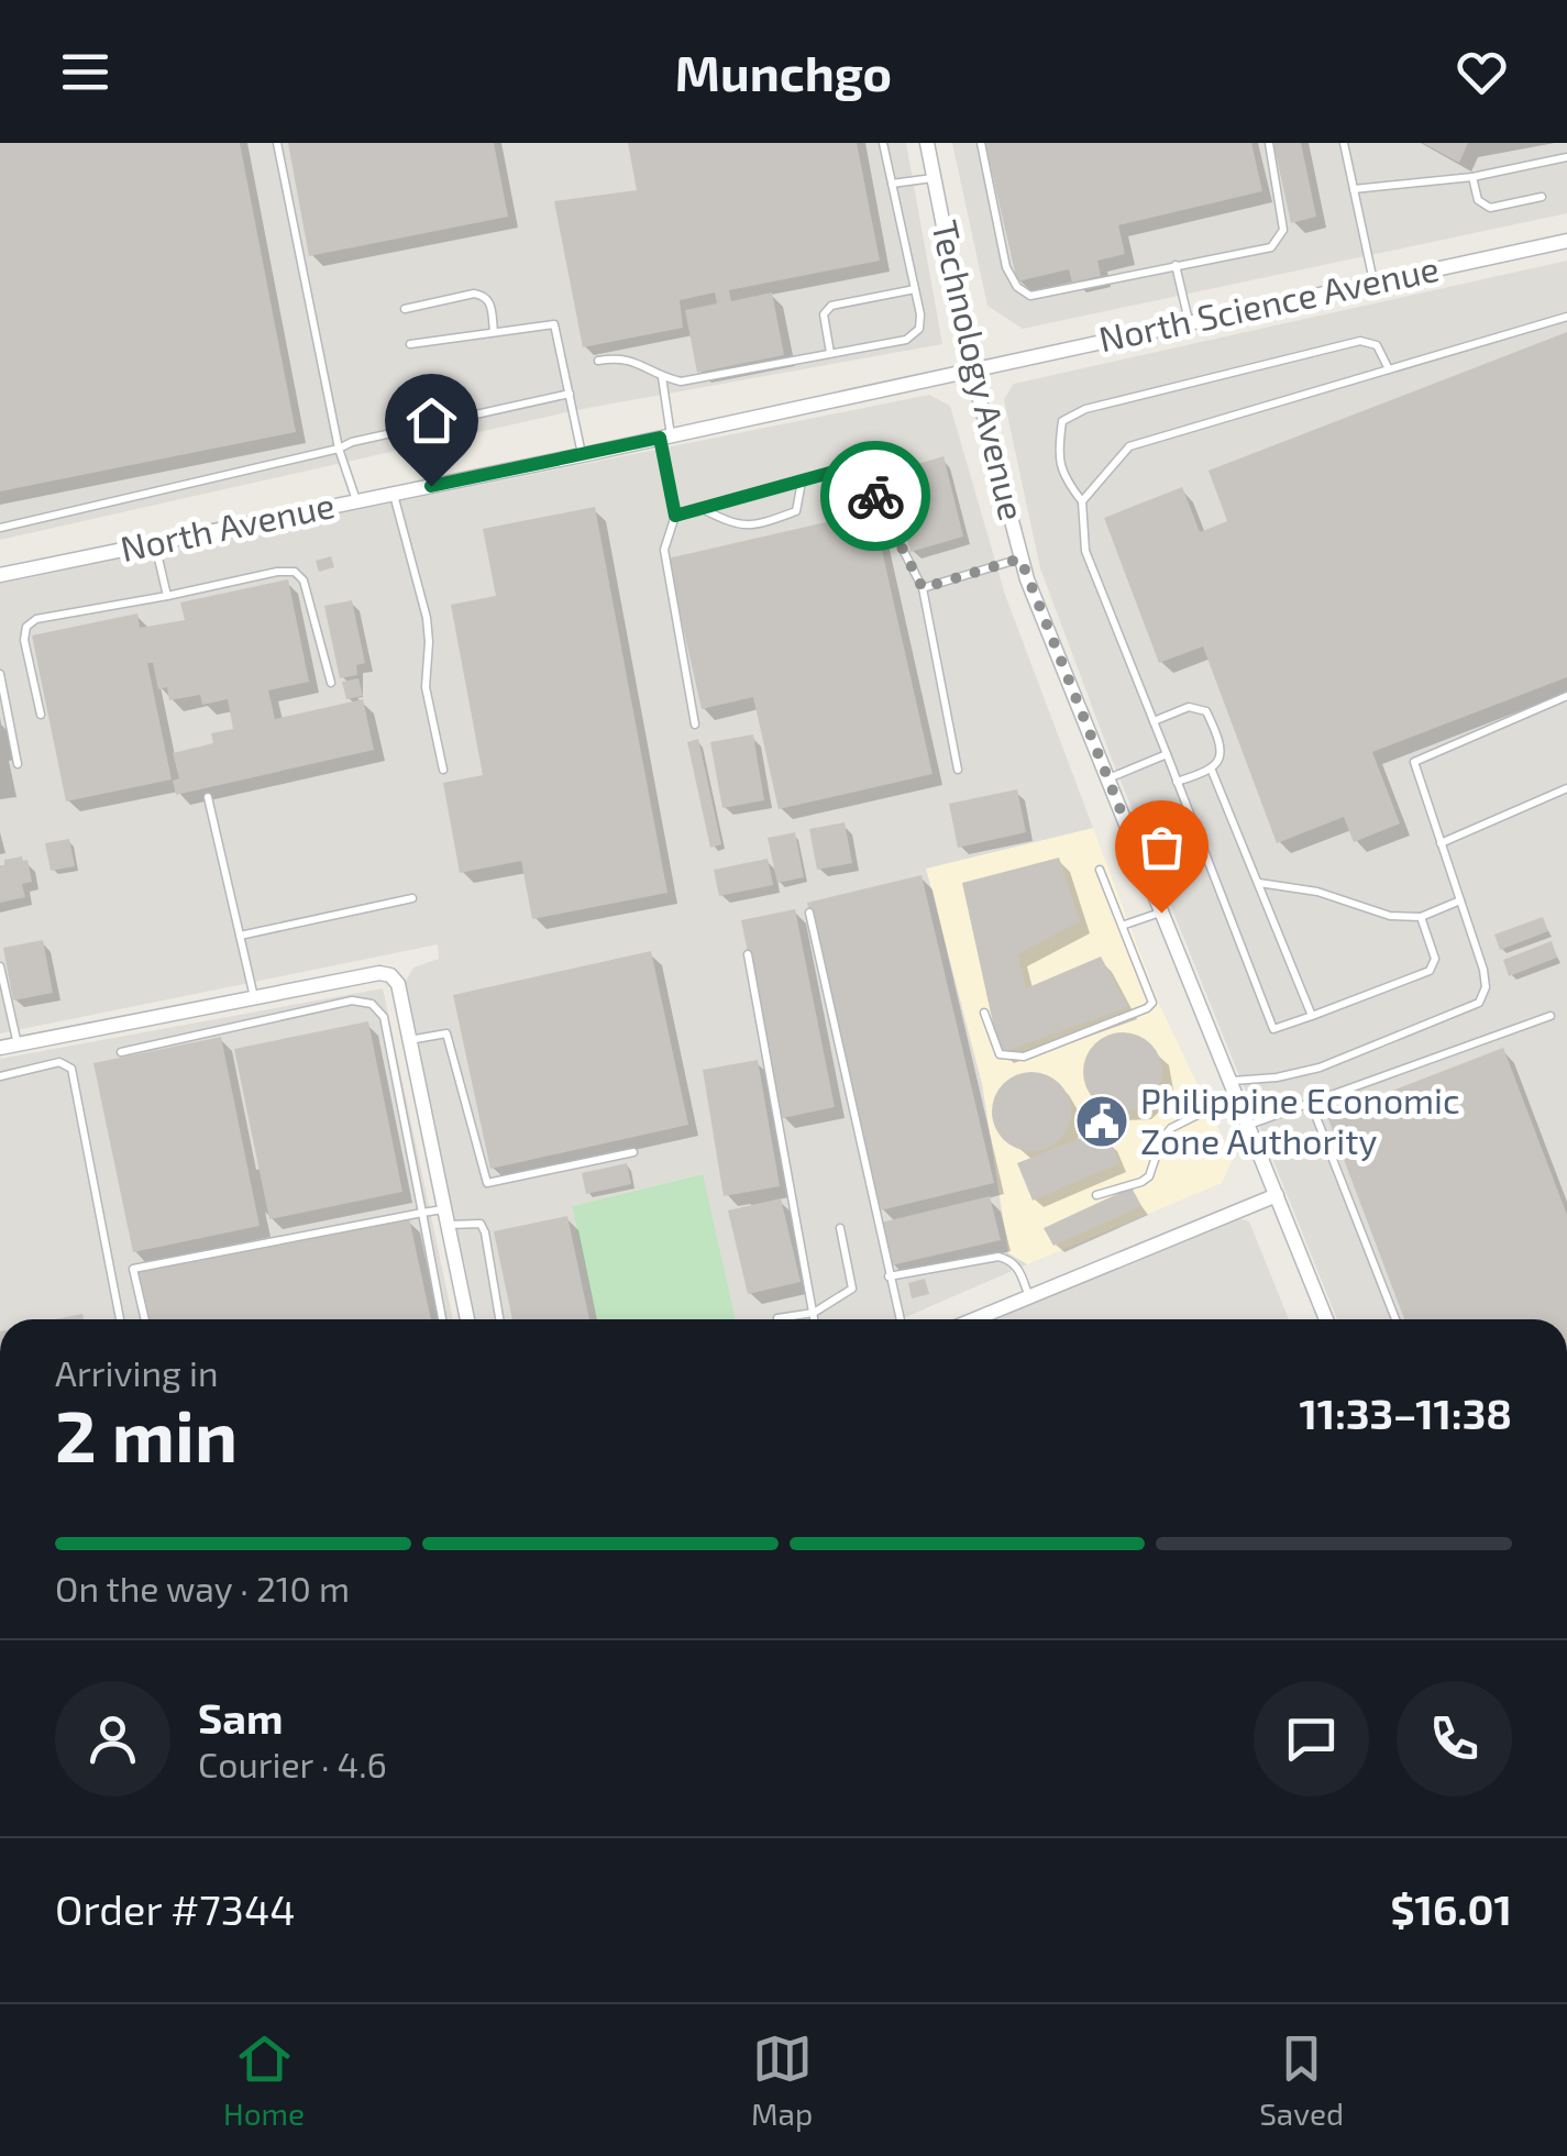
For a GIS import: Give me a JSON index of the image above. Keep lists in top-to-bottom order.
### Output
{
  "streets": {
    "street": ["North Science Avenue", "Technology Avenue", "North Avenue"]
  },
  "crossings": [
    ["North Science Avenue", "Technology Avenue"],
    ["North Science Avenue", "North Avenue"],
    ["Technology Avenue", "North Avenue"]
  ],
  "places": {
    "public building": ["Philippine Economic Zone Authority"]
  },
  "page": {
    "header": "Munchgo",
    "heading": ["2 min", "Arriving in", "11:33–11:38"],
    "panel": [
      "Sam",
      "Courier · 4.6",
      "Order #7344",
      "$16.01"
    ],
    "bar": "On the way · 210 m",
    "tabs": ["Home", "Map", "Saved"]
  }
}
